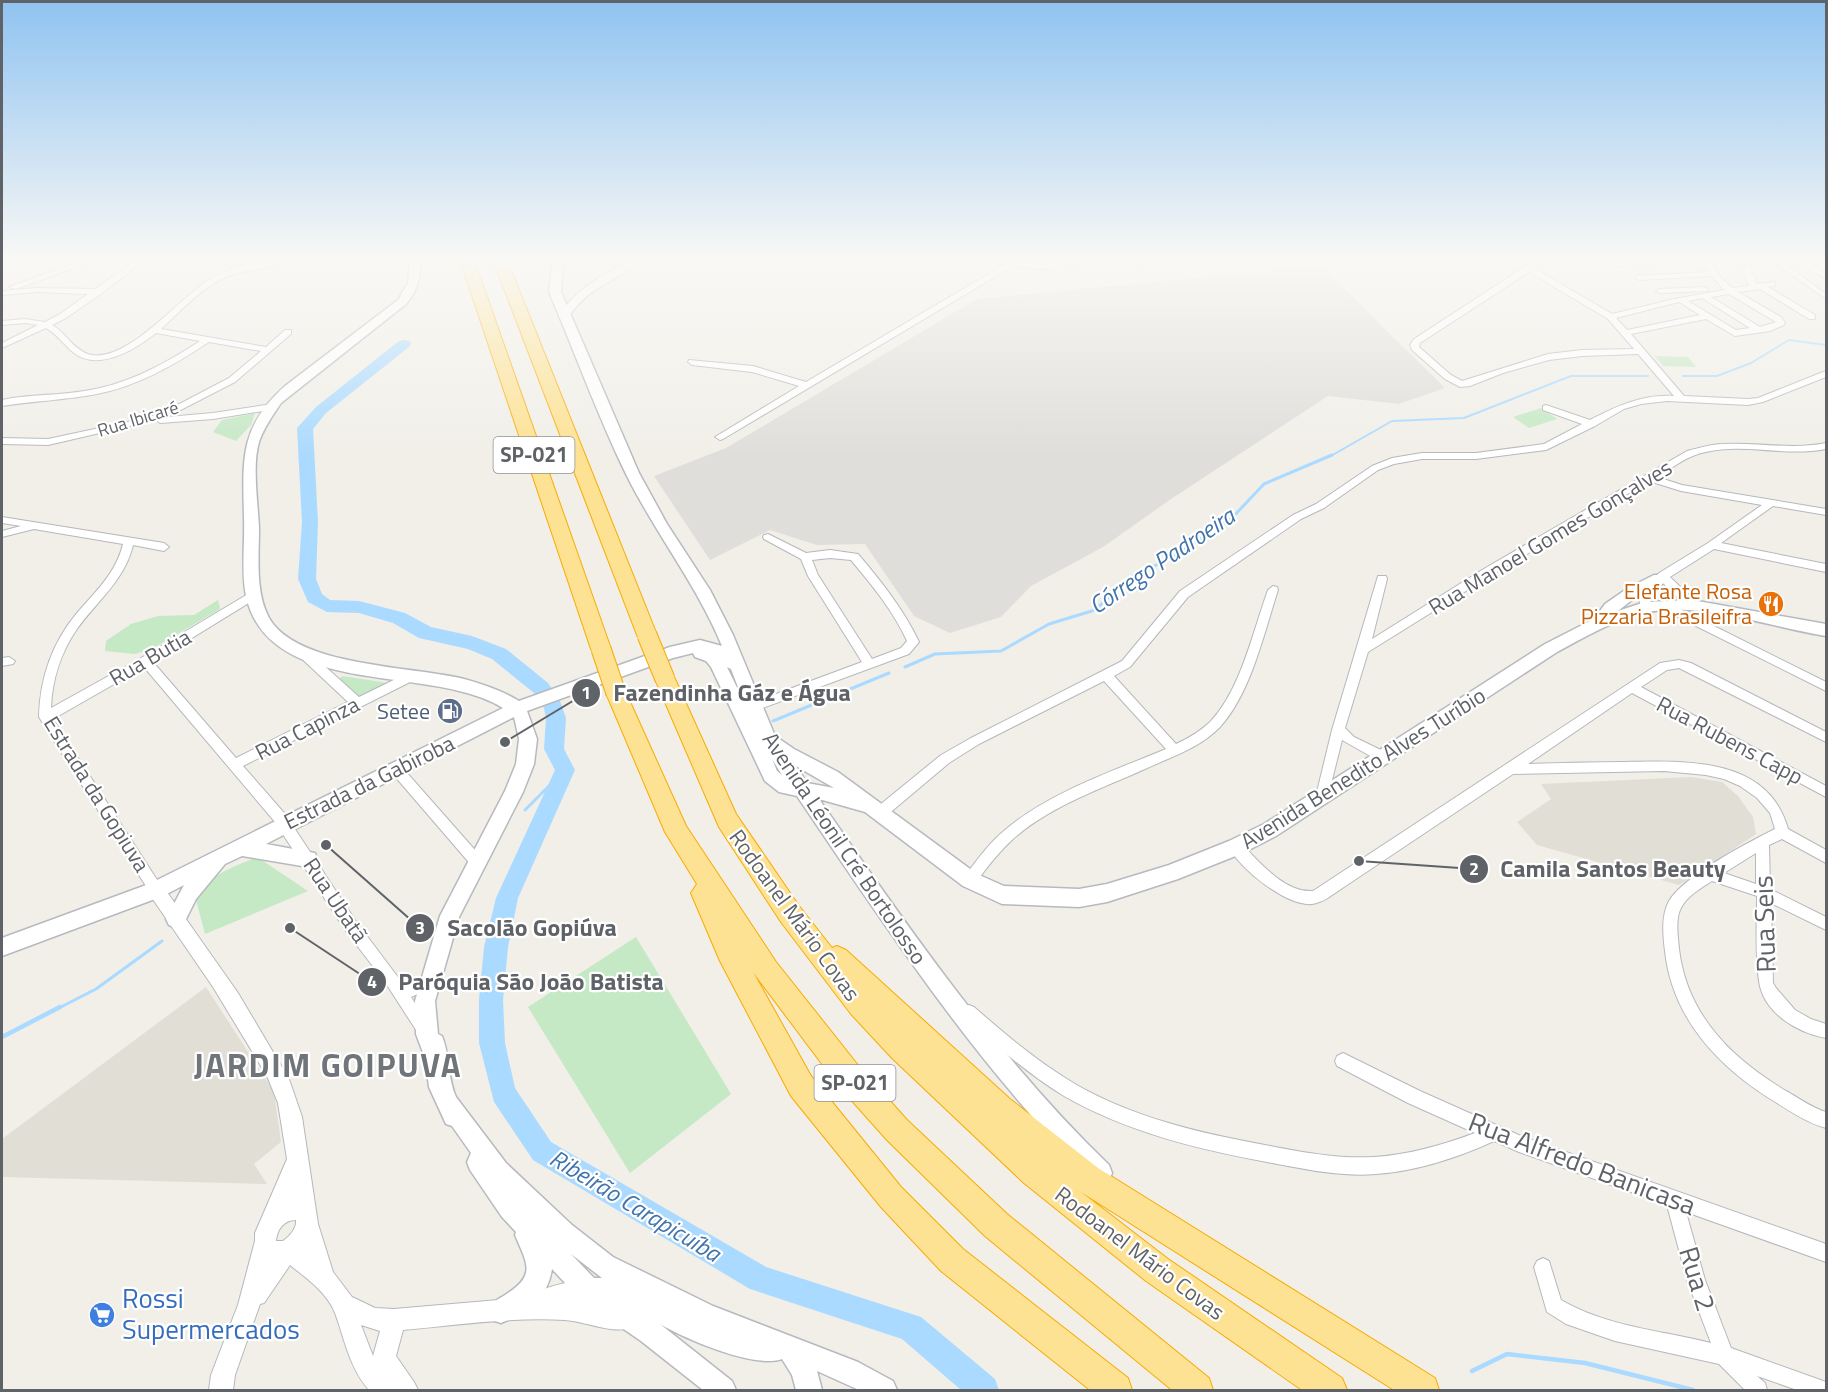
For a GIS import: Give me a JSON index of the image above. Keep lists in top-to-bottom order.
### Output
{
  "streets": {
    "highway": ["SP-021", "Rodoanel Mário Covas"],
    "main road": ["Avenida Benedito Alves Turíbio", "Estrada da Gabiroba", "Avenida Léonil Cré Bortolosso"],
    "street": [
      "Rua Ibicaré",
      "Rua Manoel Gomes Gonçalves",
      "Rua Butia",
      "Rua Capinza",
      "Rua Rubens Capp",
      "Estrada da Gopiuva",
      "Rua Ubatã",
      "Rua Seis",
      "Rua Alfredo Banicasa",
      "Rua 2"
    ]
  },
  "crossings": [
    ["Rua Butia", "Estrada da Gopiuva"],
    ["Rua Butia", "Rua Ubatã"],
    ["Rua Capinza", "Rua Ubatã"],
    ["Avenida Benedito Alves Turíbio", "Estrada da Gabiroba"],
    ["Avenida Benedito Alves Turíbio", "Avenida Léonil Cré Bortolosso"],
    ["Estrada da Gabiroba", "Estrada da Gopiuva"],
    ["Estrada da Gabiroba", "Avenida Léonil Cré Bortolosso"],
    ["Estrada da Gabiroba", "Rua Ubatã"],
    ["Rua Alfredo Banicasa", "Rua 2"]
  ],
  "districts": ["JARDIM GOIPUVA"],
  "water": ["Córrego Padroeira", "Ribeirão Carapicuíba"],
  "places": {
    "restaurant": ["Elefante Rosa Pizzaria Brasileifra"],
    "fuel station": ["Setee"],
    "other": [
      "Fazendinha Gáz e Água",
      "Sacolão Gopiúva",
      "Camila Santos Beauty",
      "Paróquia São João Batista"
    ],
    "supermarket": ["Rossi Supermercados"]
  }
}
